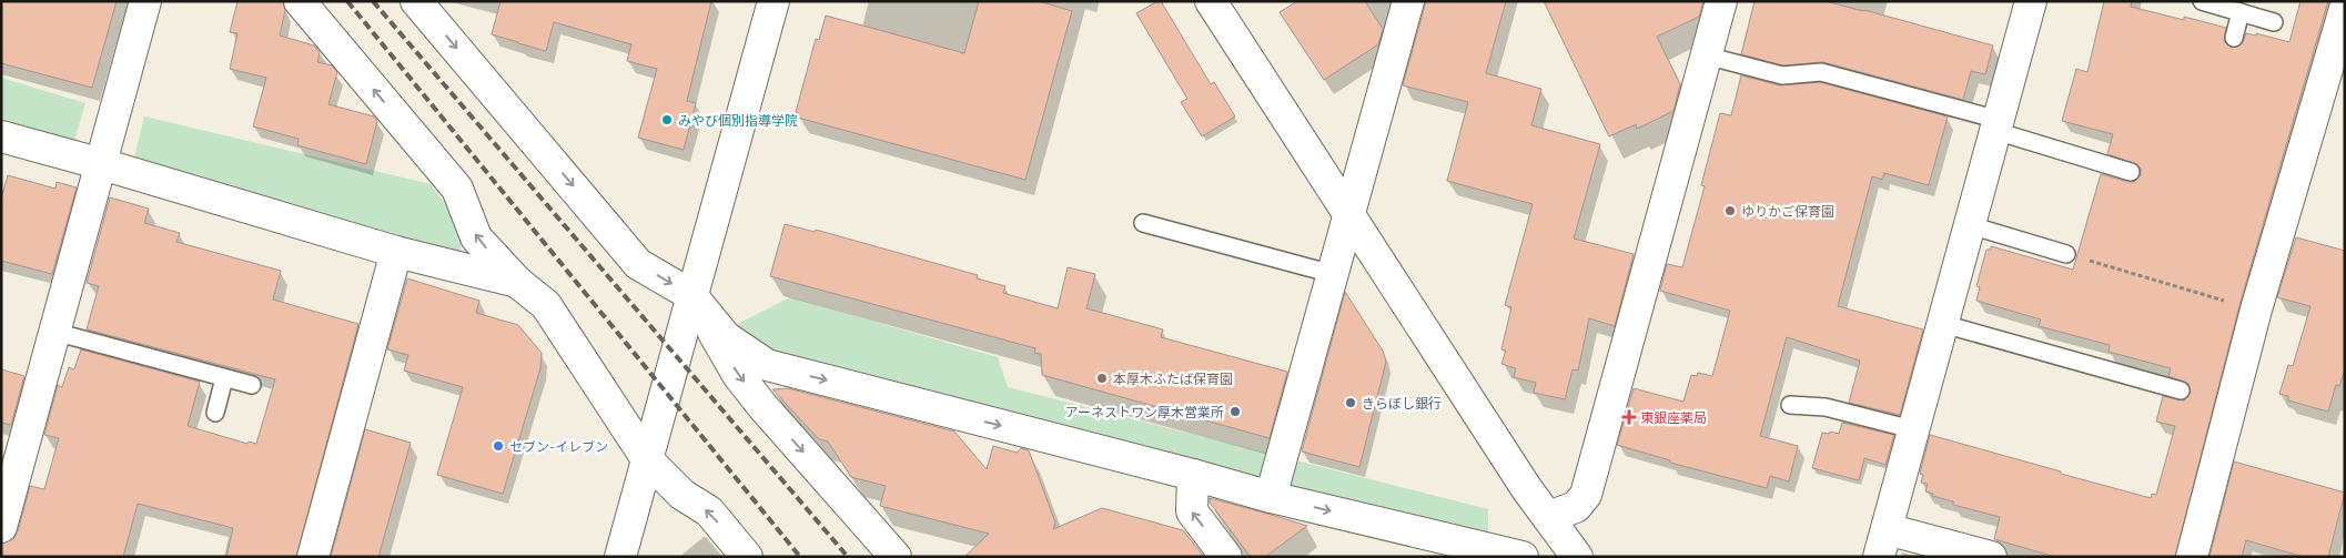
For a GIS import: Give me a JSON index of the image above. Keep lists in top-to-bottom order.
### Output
{
  "places": {
    "other": [
      "みやび個別指導学院",
      "ゆりかご保育園",
      "本厚木ふたば保育園",
      "きらぼし銀行",
      "アーネストワン厚木営業所",
      "セブン-イレブン"
    ],
    "health": ["東銀座薬局"]
  }
}
